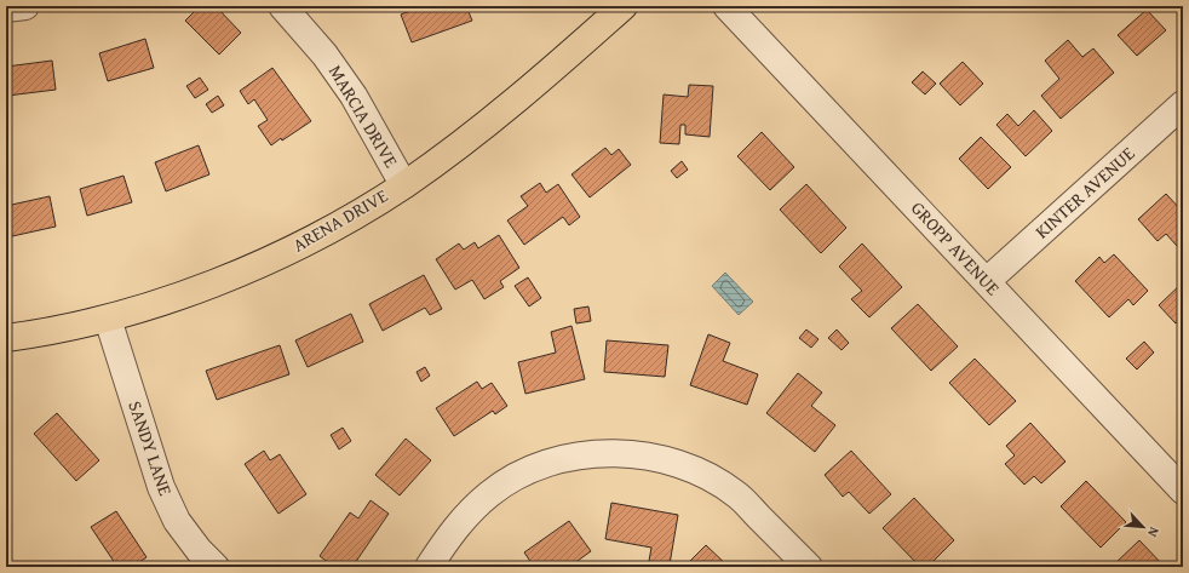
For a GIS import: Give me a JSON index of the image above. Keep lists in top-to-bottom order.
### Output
{
  "streets": {
    "main road": ["ARENA DRIVE"],
    "street": [
      "MARCIA DRIVE",
      "KINTER AVENUE",
      "GROPP AVENUE",
      "SANDY LANE"
    ]
  },
  "crossings": [
    ["MARCIA DRIVE", "ARENA DRIVE"],
    ["KINTER AVENUE", "GROPP AVENUE"],
    ["ARENA DRIVE", "SANDY LANE"]
  ],
  "north": "bottom right"
}
